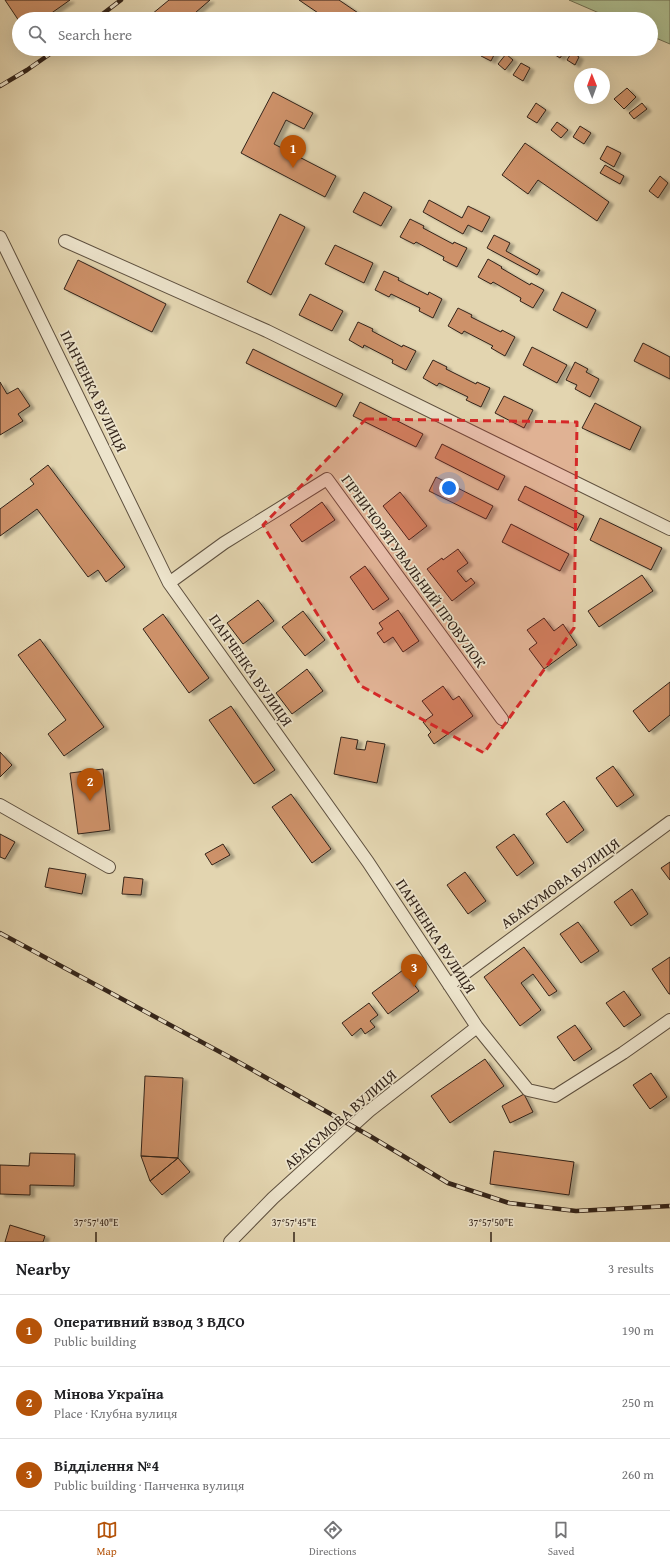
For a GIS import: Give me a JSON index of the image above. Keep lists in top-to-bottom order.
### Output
{
  "streets": {
    "street": ["ПАНЧЕНКА ВУЛИЦЯ", "ГІРНИЧОРЯТУВАЛЬНИЙ ПРОВУЛОК", "АБАКУМОВА ВУЛИЦЯ"]
  },
  "crossings": [
    ["ПАНЧЕНКА ВУЛИЦЯ", "ГІРНИЧОРЯТУВАЛЬНИЙ ПРОВУЛОК"],
    ["ПАНЧЕНКА ВУЛИЦЯ", "АБАКУМОВА ВУЛИЦЯ"]
  ],
  "north": "top",
  "page": {
    "search": "Search here",
    "pins": ["1", "2", "3"],
    "heading": ["Nearby", "3 results"],
    "list": [
      {
        "mark": "1",
        "name": "Оперативний взвод 3 ВДСО",
        "note": "Public building",
        "value": "190 m"
      },
      {
        "mark": "2",
        "name": "Мінова Україна",
        "note": "Place · Клубна вулиця",
        "value": "250 m"
      },
      {
        "mark": "3",
        "name": "Відділення №4",
        "note": "Public building · Панченка вулиця",
        "value": "260 m"
      }
    ],
    "nav": ["Map", "Directions", "Saved"]
  },
  "coordinates": ["37°57'40\"E", "37°57'45\"E", "37°57'50\"E"]
}
